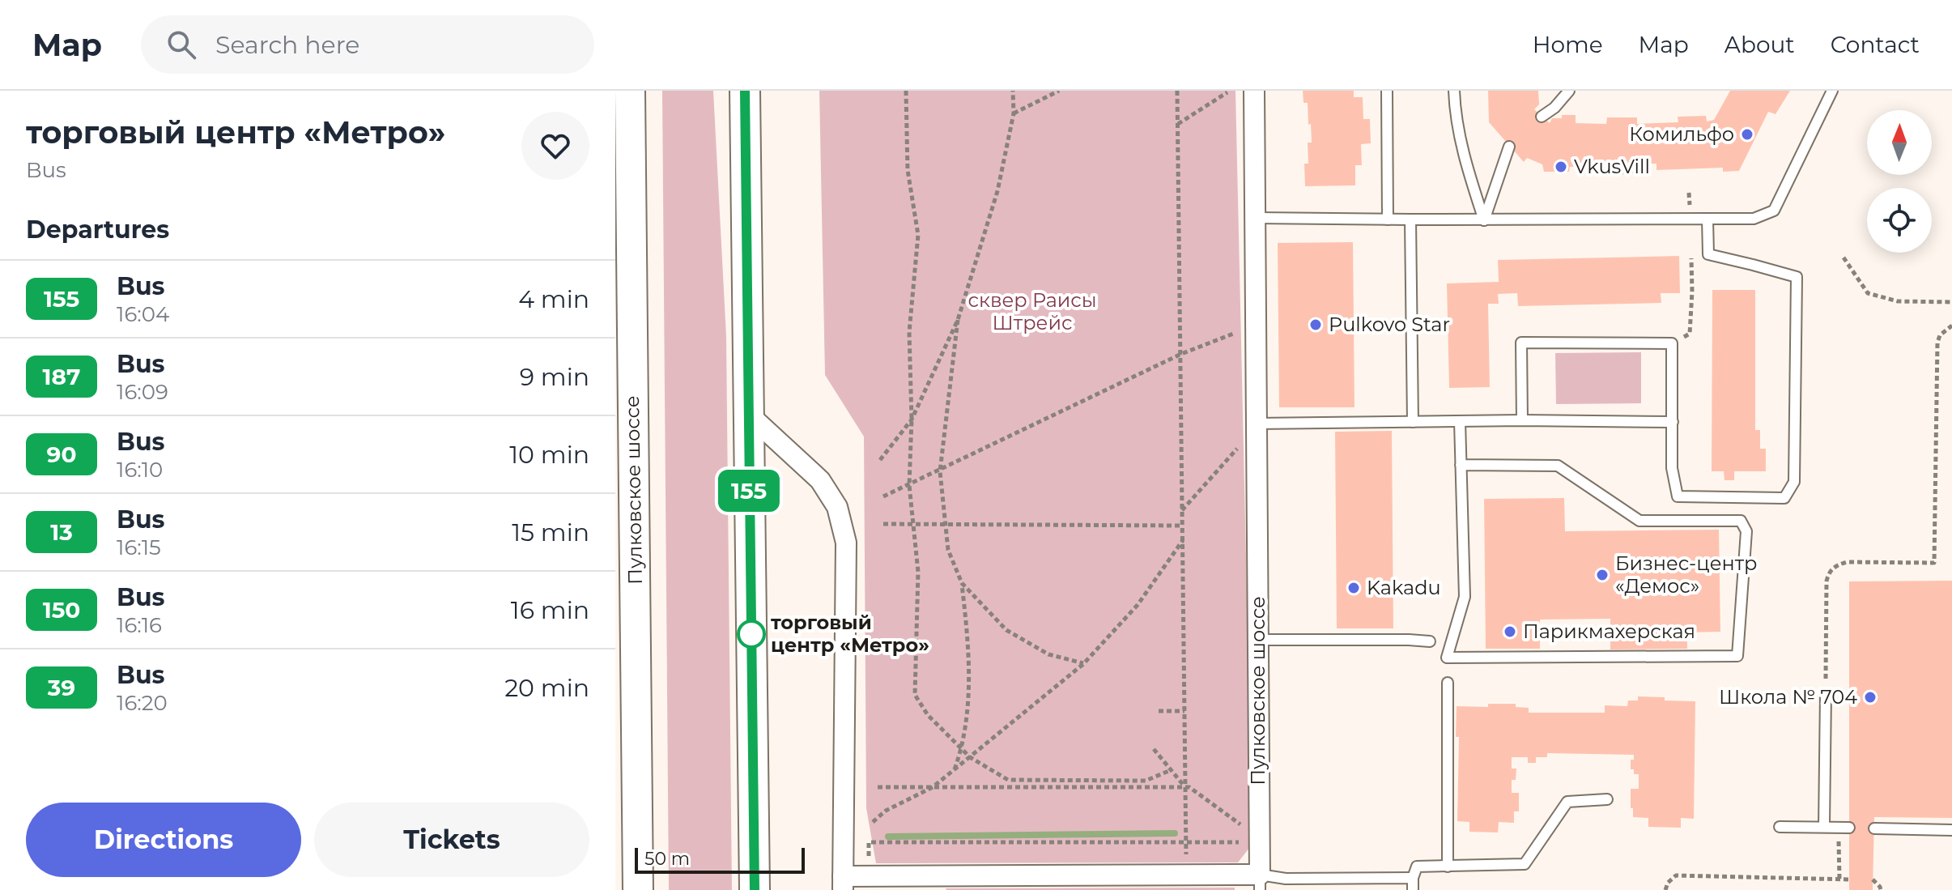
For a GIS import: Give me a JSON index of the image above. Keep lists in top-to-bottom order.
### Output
{
  "streets": {
    "main road": ["Пулковское шоссе"]
  },
  "parks": ["сквер Раисы Штрейс"],
  "places": [
    "Комильфо",
    "VkusVill",
    "Pulkovo Star",
    "Бизнес-центр «Демос»",
    "Kakadu",
    "Парикмахерская",
    "торговый центр «Метро»",
    "Школа № 704"
  ],
  "lines": ["bus line 155"],
  "scale_bar": "50 m",
  "north": "top",
  "page": {
    "header": "Map",
    "search": "Search here",
    "nav": [
      "Home",
      "Map",
      "About",
      "Contact"
    ],
    "heading": [
      ["торговый центр «Метро»", "Bus"],
      "Departures"
    ],
    "on_map": "155",
    "list": [
      {
        "mark": "155",
        "name": "Bus",
        "note": "16:04",
        "value": "4 min"
      },
      {
        "mark": "187",
        "name": "Bus",
        "note": "16:09",
        "value": "9 min"
      },
      {
        "mark": "90",
        "name": "Bus",
        "note": "16:10",
        "value": "10 min"
      },
      {
        "mark": "13",
        "name": "Bus",
        "note": "16:15",
        "value": "15 min"
      },
      {
        "mark": "150",
        "name": "Bus",
        "note": "16:16",
        "value": "16 min"
      },
      {
        "mark": "39",
        "name": "Bus",
        "note": "16:20",
        "value": "20 min"
      }
    ],
    "buttons": ["Directions", "Tickets"],
    "scale": "50 m"
  }
}
